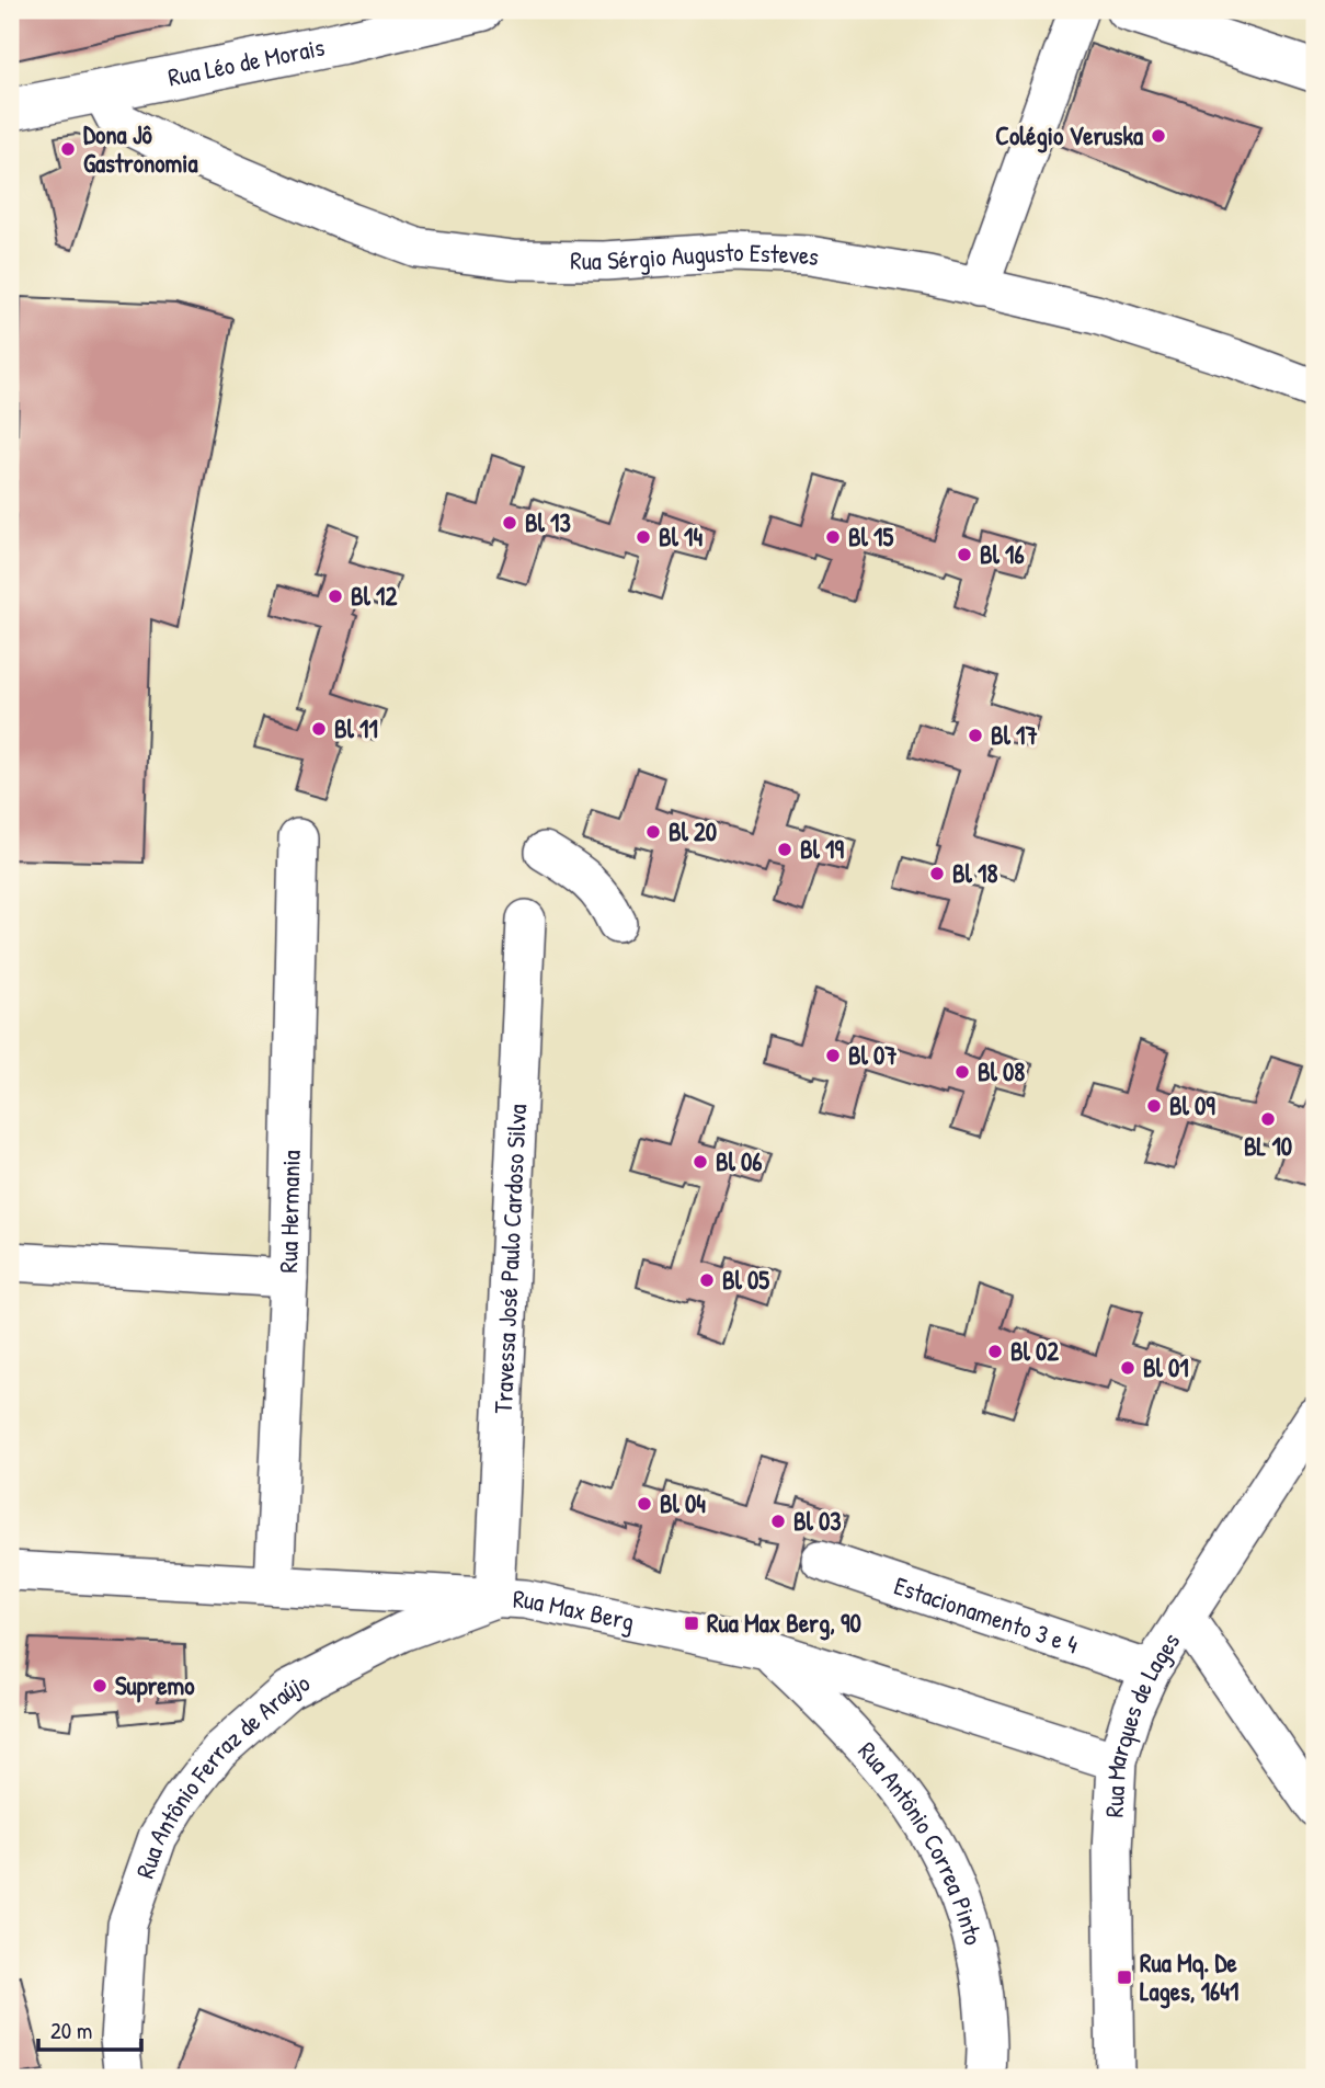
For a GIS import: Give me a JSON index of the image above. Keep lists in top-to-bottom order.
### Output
{
  "streets": {
    "main road": ["Rua Léo de Morais"],
    "street": [
      "Rua Sérgio Augusto Esteves",
      "Rua Hermania",
      "Travessa José Paulo Cardoso Silva",
      "Rua Max Berg",
      "Estacionamento 3 e 4",
      "Rua Marques de Lages",
      "Rua Antônio Ferraz de Araújo",
      "Rua Antônio Correa Pinto"
    ]
  },
  "crossings": [
    ["Rua Léo de Morais", "Rua Sérgio Augusto Esteves"],
    ["Rua Hermania", "Rua Max Berg"],
    ["Travessa José Paulo Cardoso Silva", "Rua Max Berg"],
    ["Travessa José Paulo Cardoso Silva", "Rua Antônio Ferraz de Araújo"],
    ["Rua Max Berg", "Rua Marques de Lages"],
    ["Rua Max Berg", "Rua Antônio Ferraz de Araújo"],
    ["Rua Max Berg", "Rua Antônio Correa Pinto"],
    ["Estacionamento 3 e 4", "Rua Marques de Lages"]
  ],
  "places": {
    "other": [
      "Colégio Veruska",
      "Dona Jô Gastronomia",
      "Bl 13",
      "Bl 14",
      "Bl 15",
      "Bl 16",
      "Bl 12",
      "Bl 11",
      "Bl 17",
      "Bl 20",
      "Bl 19",
      "Bl 18",
      "Bl 07",
      "Bl 08",
      "Bl 09",
      "BL 10",
      "Bl 06",
      "Bl 05",
      "Bl 02",
      "Bl 01",
      "Bl 04",
      "Bl 03",
      "Supremo"
    ],
    "transit": ["Rua Max Berg, 90", "Rua Mq. De Lages, 1641"]
  },
  "scale_bar": "20 m"
}
